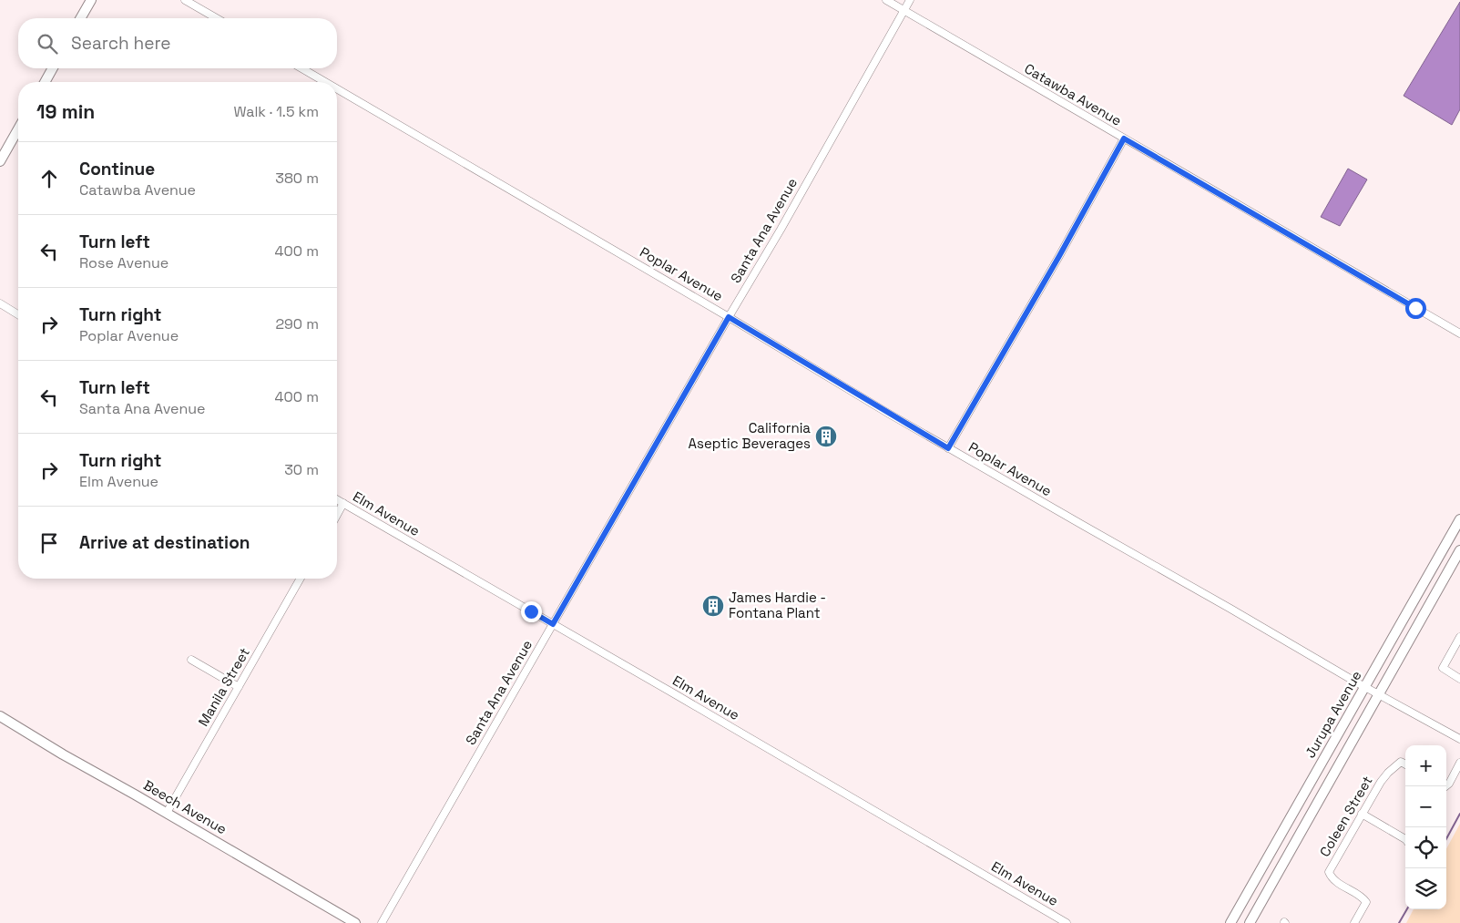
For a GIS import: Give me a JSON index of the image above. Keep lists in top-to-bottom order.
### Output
{
  "streets": {
    "main road": ["Jurupa Avenue", "Beech Avenue"],
    "street": [
      "Catawba Avenue",
      "Santa Ana Avenue",
      "Poplar Avenue",
      "Elm Avenue",
      "Manila Street",
      "Coleen Street"
    ]
  },
  "crossings": [
    ["Catawba Avenue", "Santa Ana Avenue"],
    ["Santa Ana Avenue", "Poplar Avenue"],
    ["Santa Ana Avenue", "Elm Avenue"],
    ["Poplar Avenue", "Jurupa Avenue"],
    ["Manila Street", "Beech Avenue"]
  ],
  "places": {
    "building": ["California Aseptic Beverages", "James Hardie - Fontana Plant"]
  },
  "page": {
    "search": "Search here",
    "heading": ["19 min", "Walk · 1.5 km"],
    "list": [
      ["Continue", "Catawba Avenue", "380 m"],
      ["Turn left", "Rose Avenue", "400 m"],
      ["Turn right", "Poplar Avenue", "290 m"],
      ["Turn left", "Santa Ana Avenue", "400 m"],
      ["Turn right", "Elm Avenue", "30 m"],
      "Arrive at destination"
    ],
    "map_buttons": ["+", "−"]
  }
}
